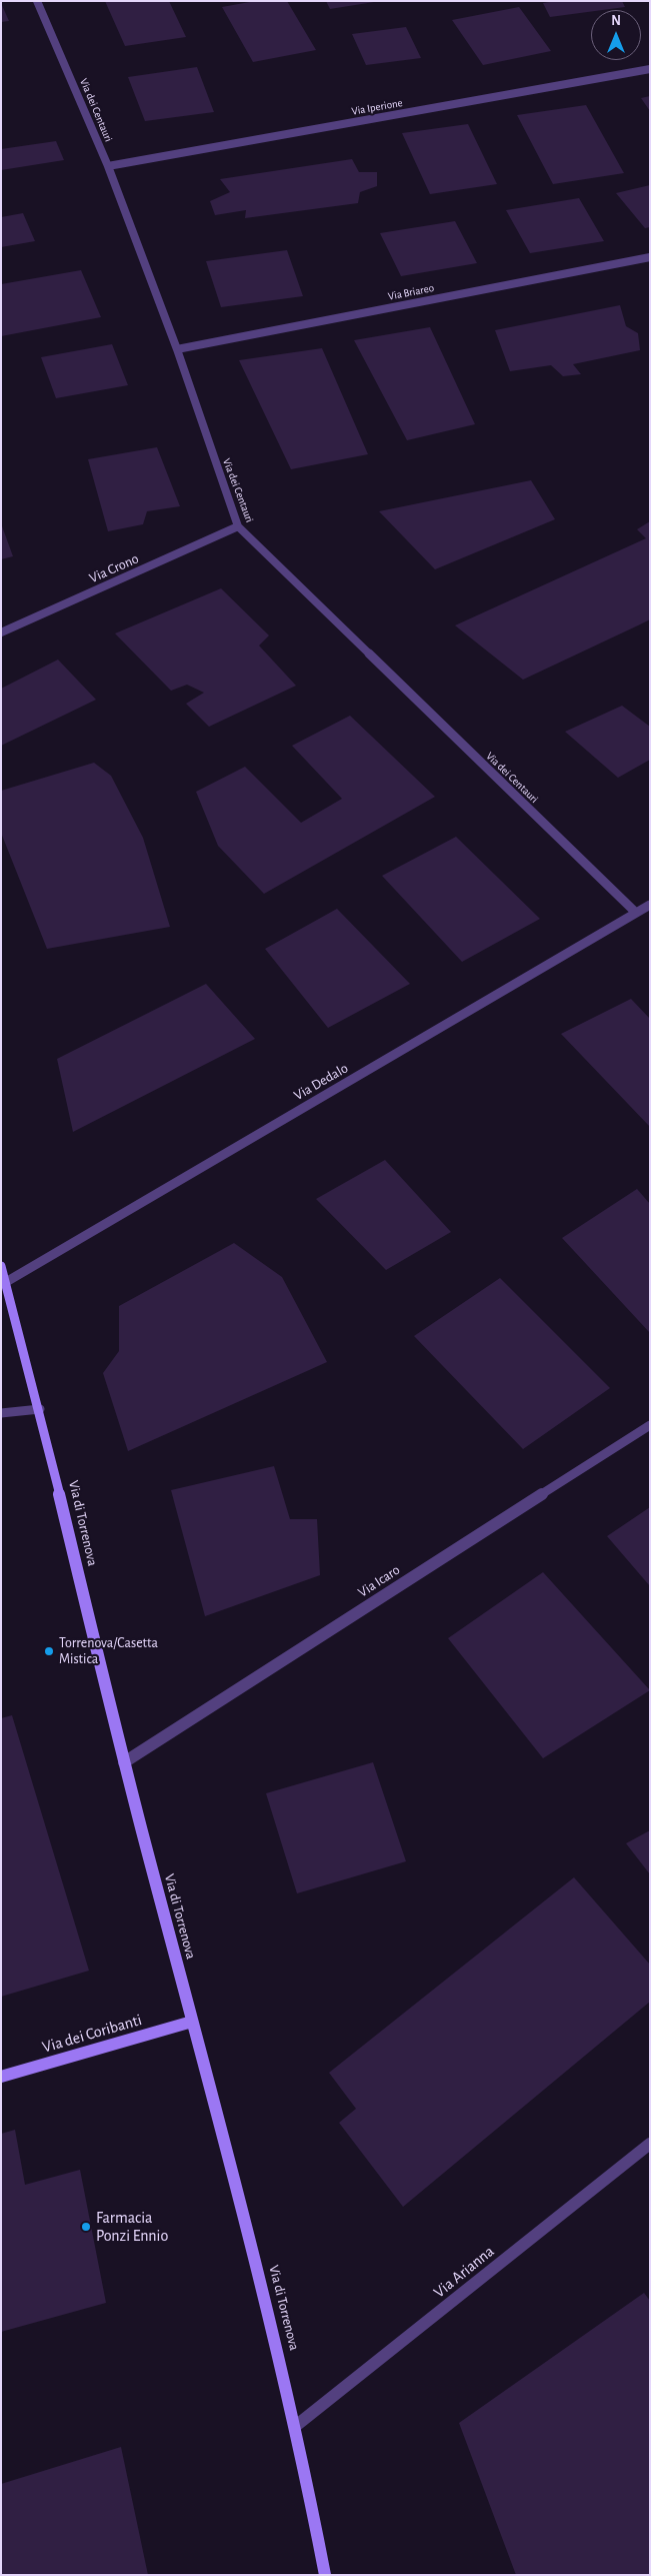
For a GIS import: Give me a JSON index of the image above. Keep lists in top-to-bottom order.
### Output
{
  "streets": {
    "street": [
      "Via Iperione",
      "Via dei Centauri",
      "Via Briareo",
      "Via Crono",
      "Via Dedalo",
      "Via di Torrenova",
      "Via Icaro",
      "Via dei Coribanti",
      "Via Arianna"
    ]
  },
  "crossings": [
    ["Via Iperione", "Via dei Centauri"],
    ["Via dei Centauri", "Via Briareo"],
    ["Via dei Centauri", "Via Crono"],
    ["Via dei Centauri", "Via Dedalo"],
    ["Via Dedalo", "Via di Torrenova"],
    ["Via di Torrenova", "Via Icaro"],
    ["Via di Torrenova", "Via dei Coribanti"],
    ["Via di Torrenova", "Via Arianna"]
  ],
  "places": ["Torrenova/Casetta Mistica", "Farmacia Ponzi Ennio"],
  "north": "top"
}
